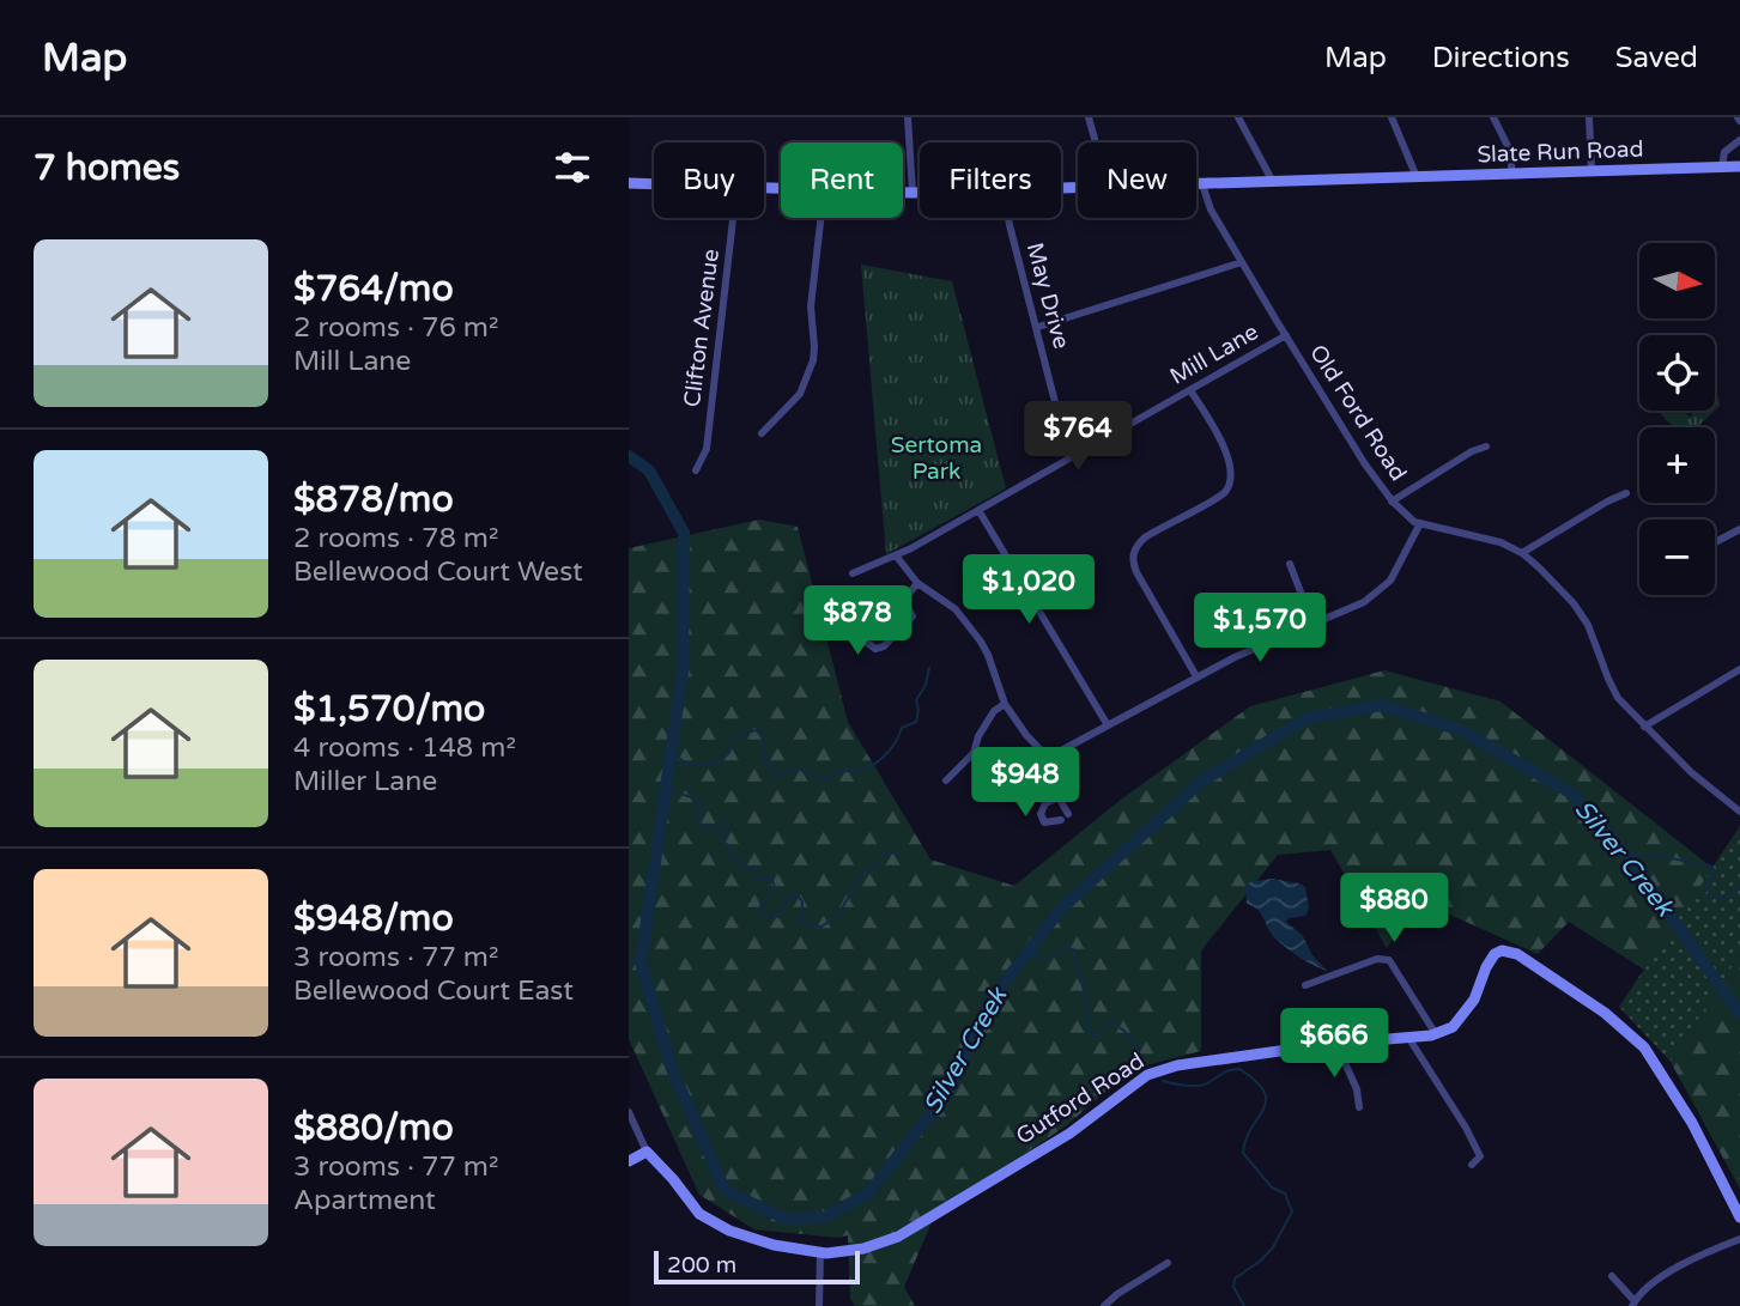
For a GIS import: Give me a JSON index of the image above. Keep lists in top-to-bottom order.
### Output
{
  "streets": {
    "street": [
      "Slate Run Road",
      "May Drive",
      "Clifton Avenue",
      "Mill Lane",
      "Old Ford Road",
      "Gutford Road"
    ]
  },
  "crossings": [
    ["Slate Run Road", "Old Ford Road"],
    ["May Drive", "Mill Lane"],
    ["Mill Lane", "Old Ford Road"]
  ],
  "water": ["Silver Creek"],
  "parks": ["Sertoma Park"],
  "scale_bar": "200 m",
  "north": "right",
  "page": {
    "header": "Map",
    "nav": ["Map", "Directions", "Saved"],
    "heading": "7 homes",
    "chip": [
      "Buy",
      "Rent",
      "Filters",
      "New"
    ],
    "list": [
      {
        "name": "$764/mo",
        "note": "2 rooms · 76 m² · Mill Lane"
      },
      {
        "name": "$878/mo",
        "note": "2 rooms · 78 m² · Bellewood Court West"
      },
      {
        "name": "$1,570/mo",
        "note": "4 rooms · 148 m² · Miller Lane"
      },
      {
        "name": "$948/mo",
        "note": "3 rooms · 77 m² · Bellewood Court East"
      },
      {
        "name": "$880/mo",
        "note": "3 rooms · 77 m² · Apartment"
      }
    ],
    "map_buttons": ["+", "−"],
    "price": [
      "$764",
      "$1,020",
      "$878",
      "$1,570",
      "$948",
      "$880",
      "$666"
    ],
    "scale": "200 m"
  }
}
